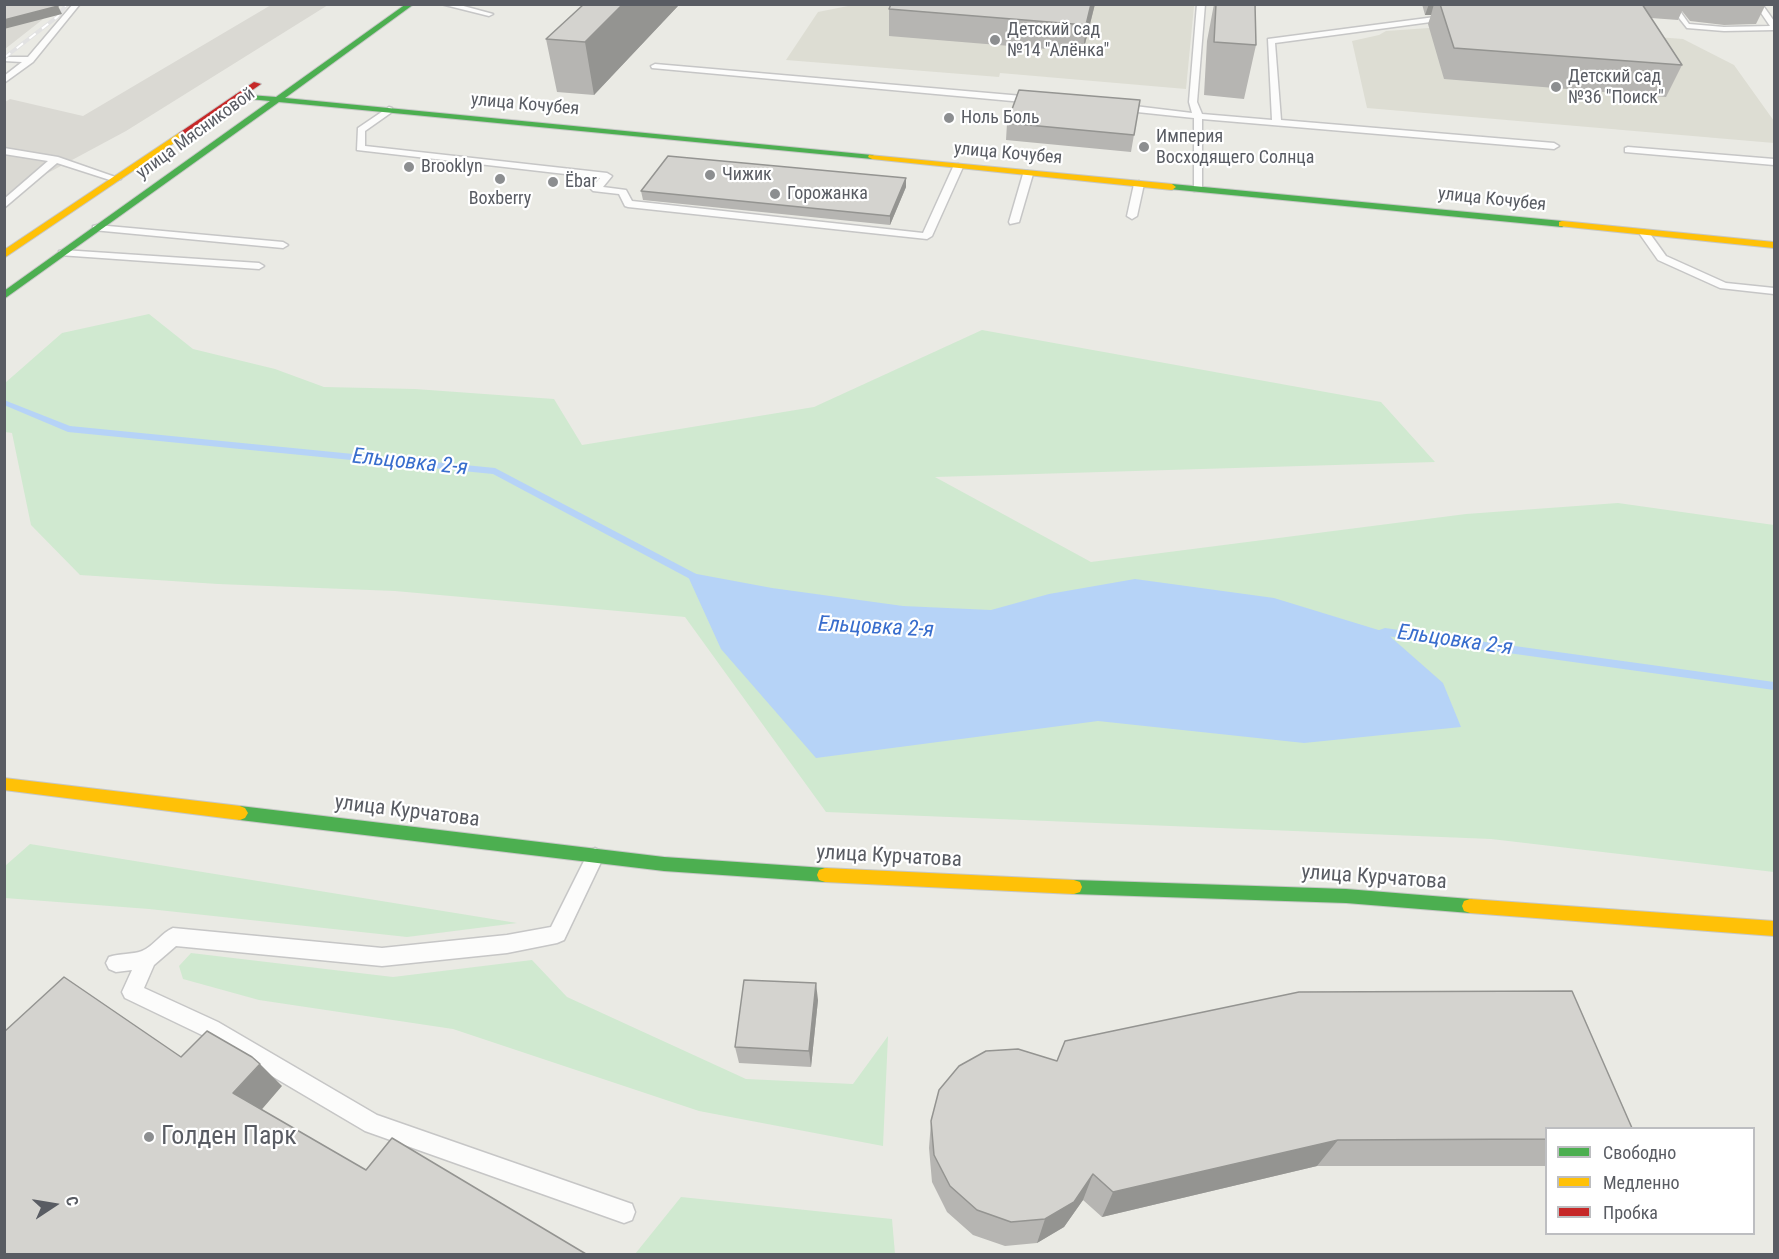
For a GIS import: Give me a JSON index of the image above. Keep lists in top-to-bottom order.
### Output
{
  "streets": {
    "street": ["улица Кочубея", "улица Мясниковой", "улица Курчатова"]
  },
  "crossings": [
    ["улица Кочубея", "улица Мясниковой"]
  ],
  "water": ["Ельцовка 2-я"],
  "places": [
    "Детский сад №14 \"Алёнка\"",
    "Детский сад №36 \"Поиск\"",
    "Ноль Боль",
    "Империя Восходящего Солнца",
    "Brooklyn",
    "Чижик",
    "Boxberry",
    "Ёbar",
    "Горожанка",
    "Голден Парк"
  ],
  "legend": ["Свободно", "Медленно", "Пробка"],
  "north": "right"
}
